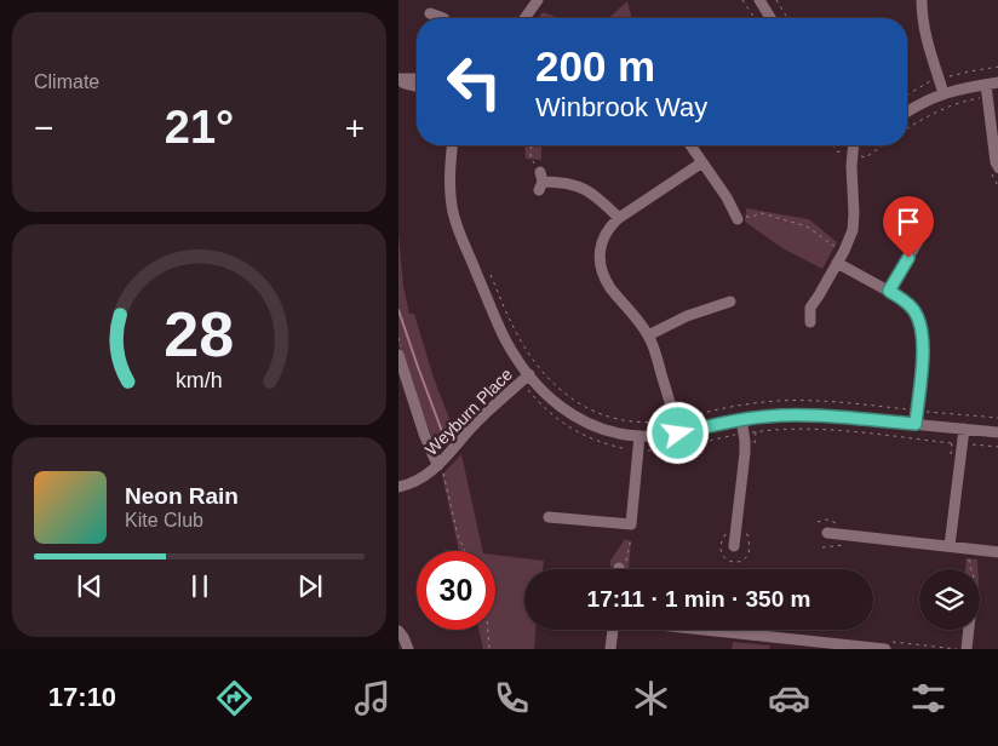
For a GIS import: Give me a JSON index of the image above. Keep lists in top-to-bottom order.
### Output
{
  "streets": {
    "street": ["Weyburn Place"]
  },
  "page": {
    "tile": "Climate",
    "turn": ["200 m", "Winbrook Way"],
    "heat": ["−", "21°", "+"],
    "song": ["Neon Rain", "Kite Club"],
    "limit": "30",
    "trip": "17:11 · 1 min · 350 m",
    "tabs": "17:10",
    "gauge": ["28", "km/h"]
  }
}
